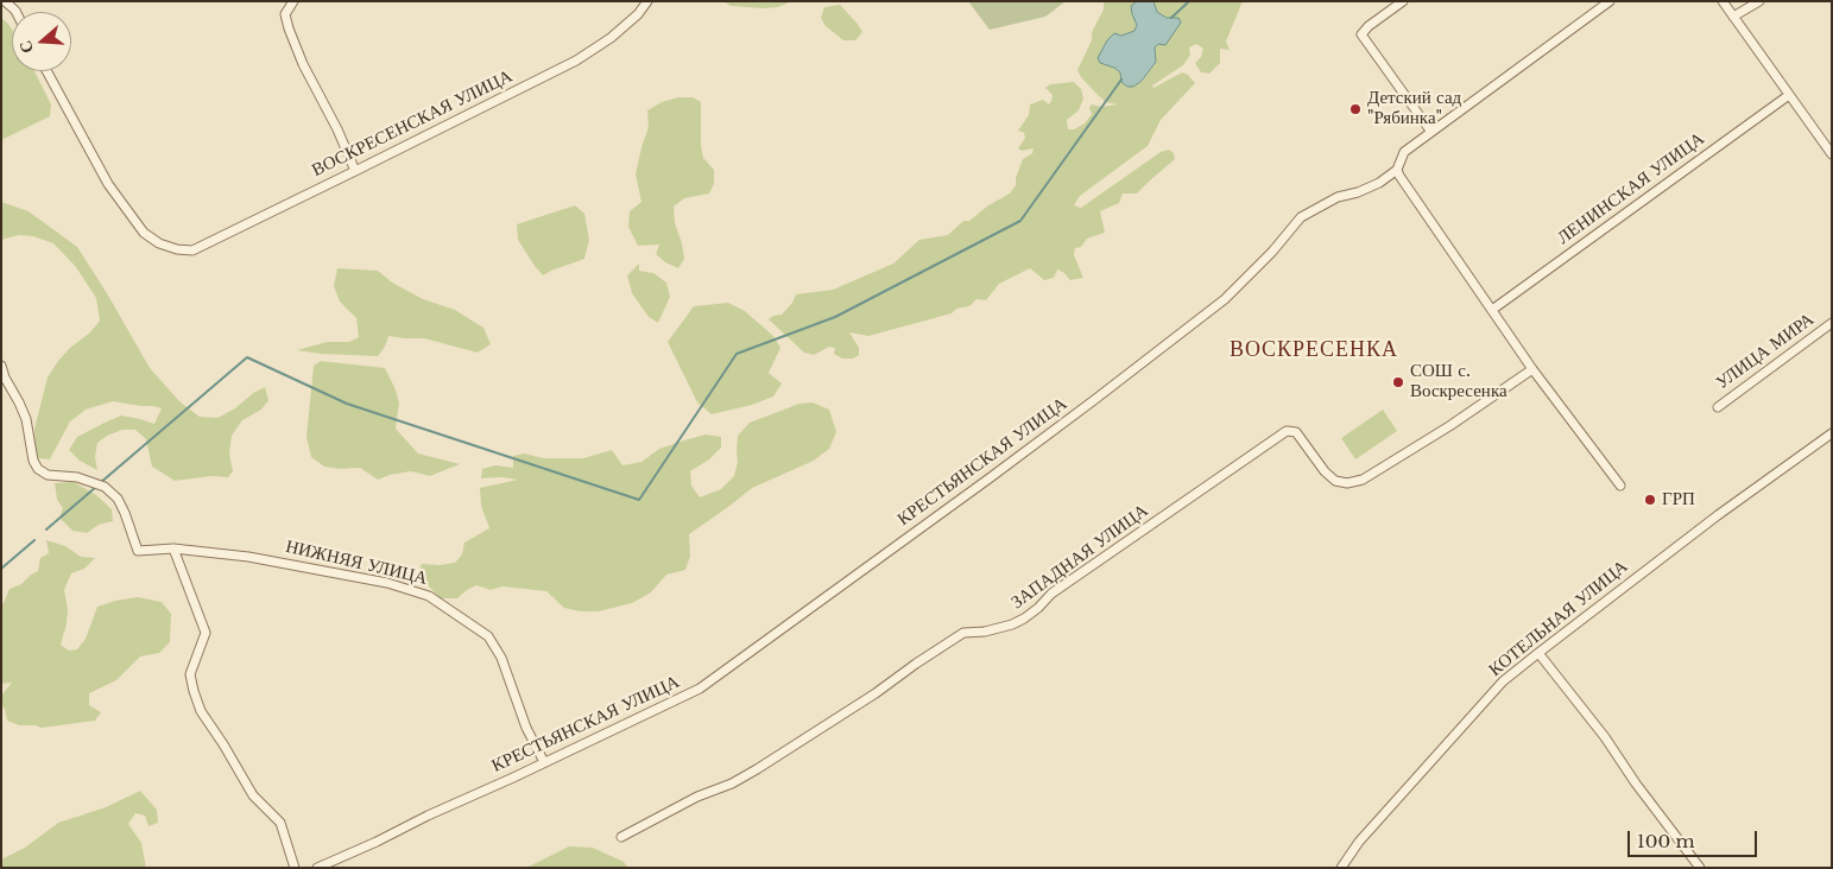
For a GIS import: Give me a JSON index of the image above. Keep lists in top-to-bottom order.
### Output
{
  "streets": {
    "street": [
      "ВОСКРЕСЕНСКАЯ УЛИЦА",
      "ЛЕНИНСКАЯ УЛИЦА",
      "УЛИЦА МИРА",
      "КРЕСТЬЯНСКАЯ УЛИЦА",
      "ЗАПАДНАЯ УЛИЦА",
      "НИЖНЯЯ УЛИЦА",
      "КОТЕЛЬНАЯ УЛИЦА"
    ]
  },
  "crossings": [
    ["КРЕСТЬЯНСКАЯ УЛИЦА", "НИЖНЯЯ УЛИЦА"]
  ],
  "districts": ["ВОСКРЕСЕНКА"],
  "places": ["Детский сад \"Рябинка\"", "СОШ с. Воскресенка", "ГРП"],
  "scale_bar": "100 m",
  "north": "left"
}
